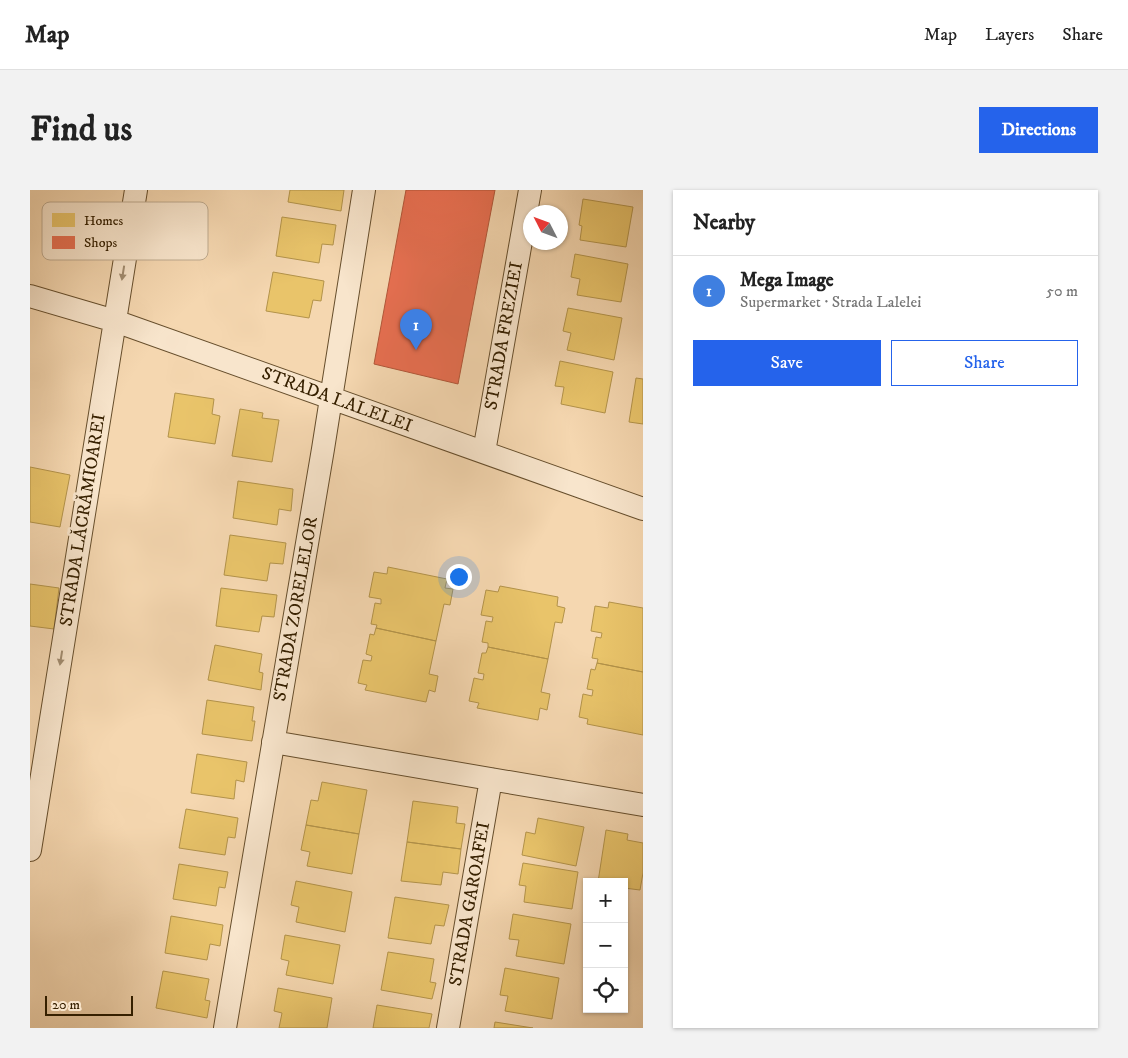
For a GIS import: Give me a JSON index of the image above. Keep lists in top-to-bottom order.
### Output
{
  "streets": {
    "street": [
      "STRADA FREZIEI",
      "STRADA LALELEI",
      "STRADA LĂCRĂMIOAREI",
      "STRADA ZORELELOR",
      "STRADA GAROAFEI"
    ]
  },
  "crossings": [
    ["STRADA FREZIEI", "STRADA LALELEI"],
    ["STRADA LALELEI", "STRADA LĂCRĂMIOAREI"],
    ["STRADA LALELEI", "STRADA ZORELELOR"]
  ],
  "one_way": ["STRADA LĂCRĂMIOAREI"],
  "legend": ["Homes", "Shops"],
  "scale_bar": "20 m",
  "north": "top left",
  "page": {
    "header": "Map",
    "nav": ["Map", "Layers", "Share"],
    "buttons": [
      "Directions",
      ["Save", "Share"]
    ],
    "title": "Find us",
    "heading": "Nearby",
    "list": [
      {
        "mark": "1",
        "name": "Mega Image",
        "note": "Supermarket · Strada Lalelei",
        "value": "50 m"
      }
    ],
    "pins": "1",
    "map_buttons": ["+", "−"],
    "scale": "20 m"
  }
}
